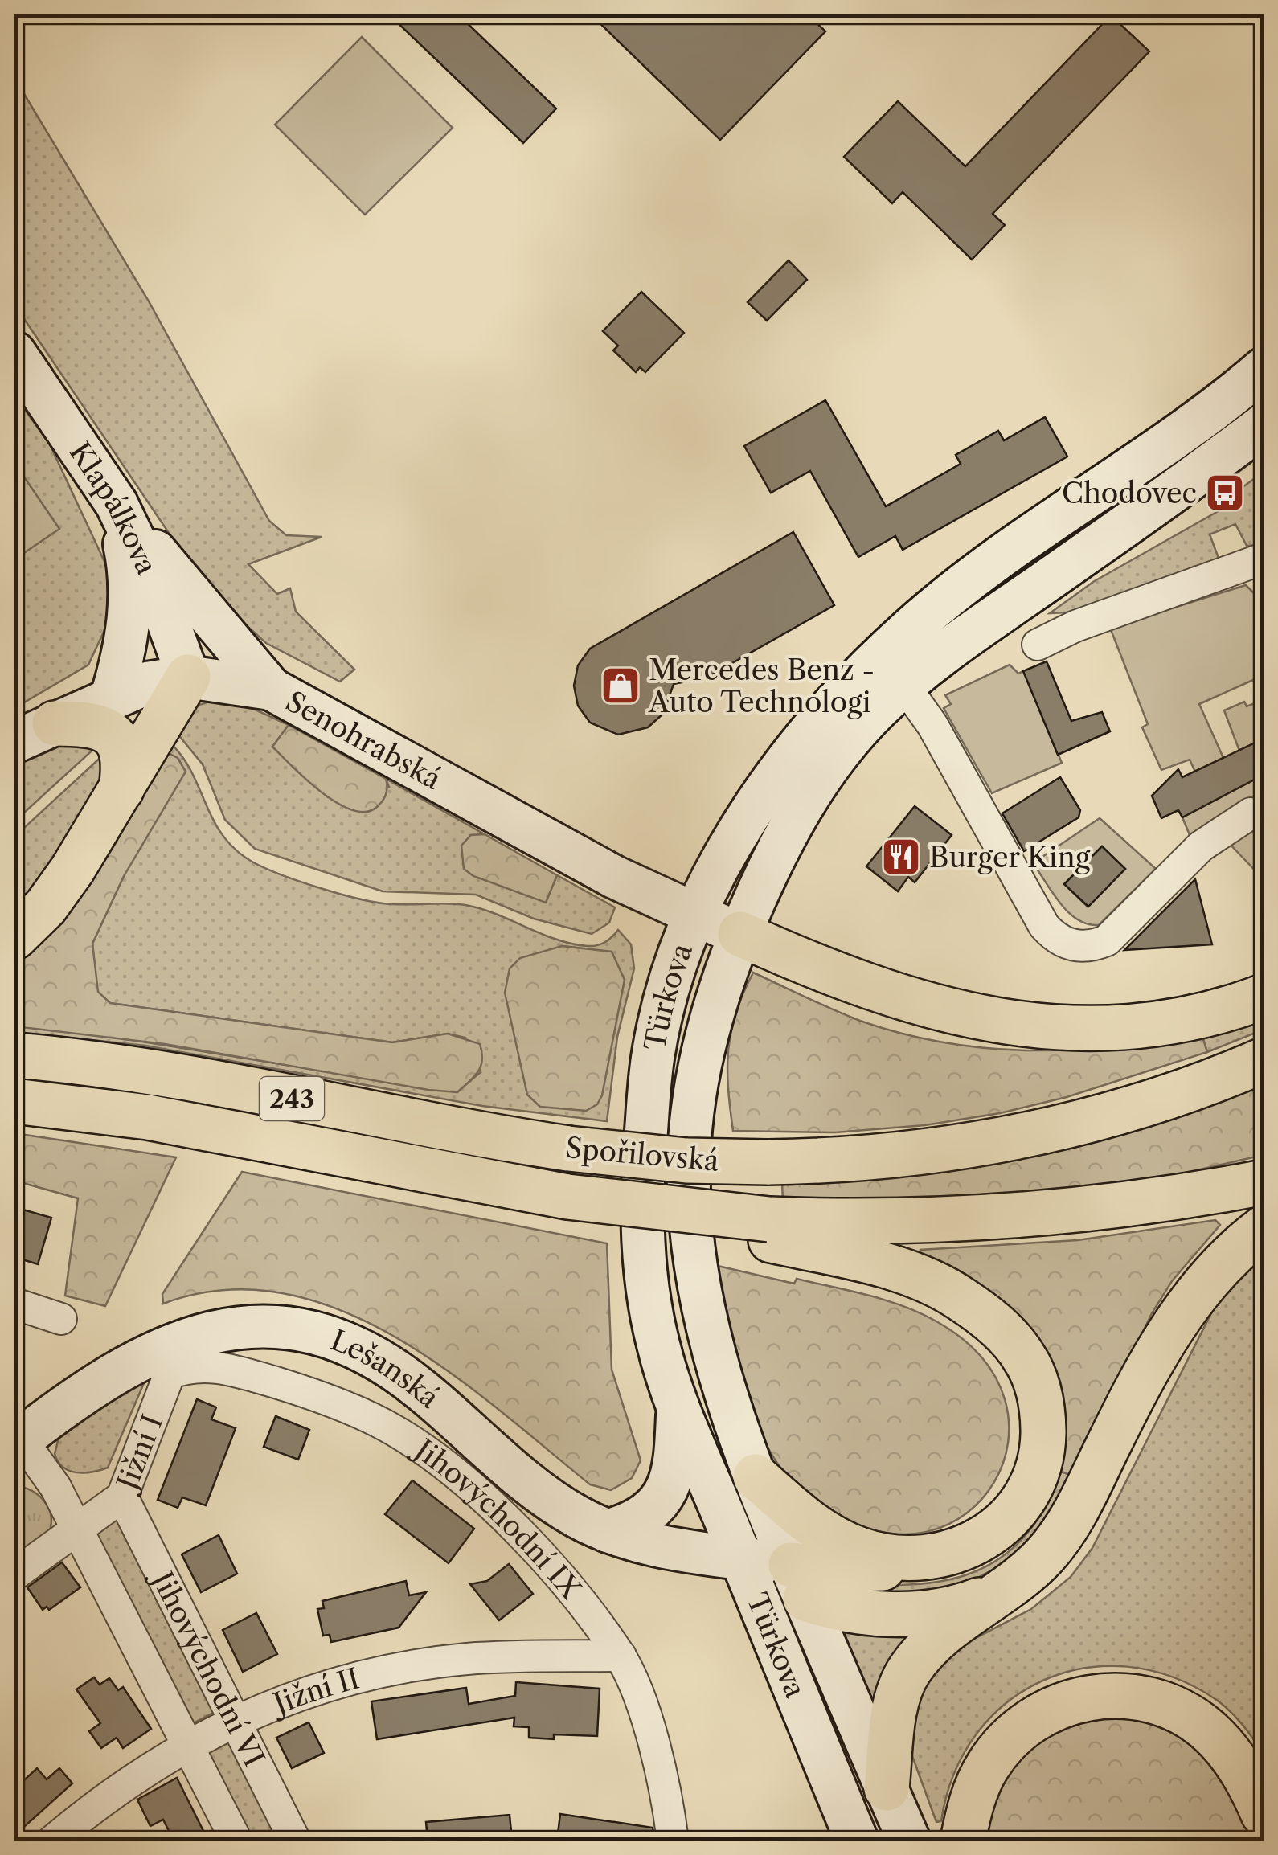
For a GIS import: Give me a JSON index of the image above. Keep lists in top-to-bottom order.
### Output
{
  "streets": {
    "highway": ["243", "Spořilovská"],
    "main road": [
      "Klapálkova",
      "Senohrabská",
      "Türkova",
      "Lešanská"
    ],
    "street": [
      "Jižní I",
      "Jihovýchodní IX",
      "Jihovýchodní VI",
      "Jižní II"
    ]
  },
  "crossings": [
    ["Klapálkova", "Senohrabská"],
    ["Senohrabská", "Türkova"],
    ["Türkova", "Lešanská"],
    ["Lešanská", "Jihovýchodní VI"],
    ["Jižní I", "Jihovýchodní IX"],
    ["Jižní I", "Jihovýchodní VI"],
    ["Jihovýchodní IX", "Jižní II"],
    ["Jihovýchodní VI", "Jižní II"]
  ],
  "places": {
    "bus stop": ["Chodovec"],
    "shop": ["Mercedes Benz - Auto Technologi"],
    "restaurant": ["Burger King"]
  }
}
